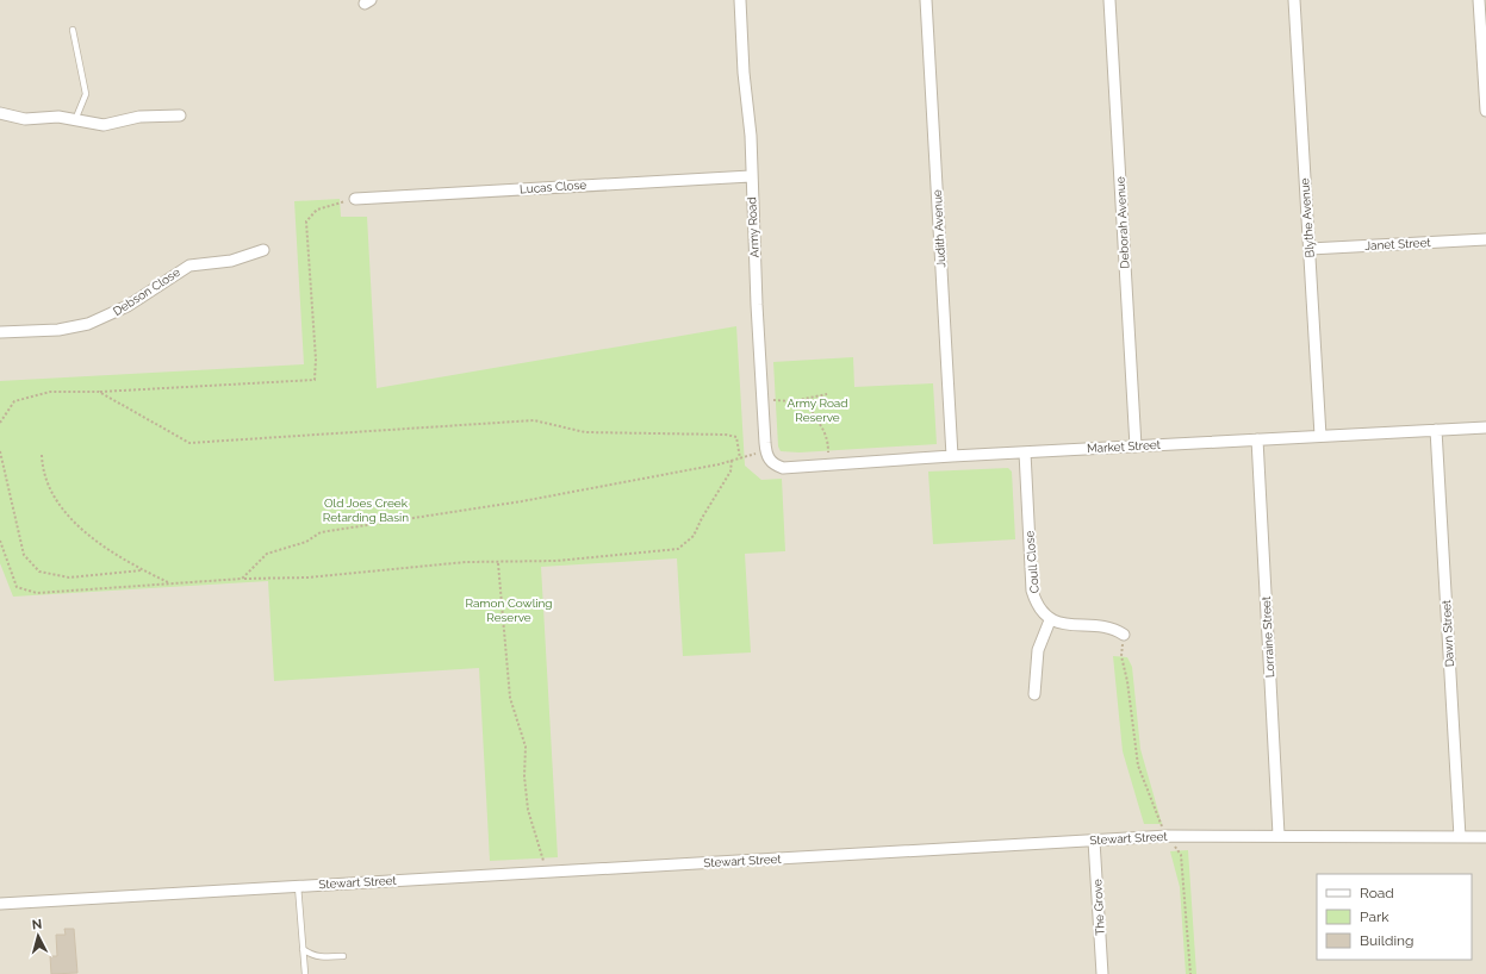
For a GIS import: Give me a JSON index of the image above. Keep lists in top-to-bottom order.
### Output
{
  "streets": {
    "street": [
      "Lucas Close",
      "Blythe Avenue",
      "Deborah Avenue",
      "Army Road",
      "Judith Avenue",
      "Janet Street",
      "Debson Close",
      "Market Street",
      "Coull Close",
      "Dawn Street",
      "Lorraine Street",
      "Stewart Street",
      "The Grove"
    ]
  },
  "crossings": [
    ["Lucas Close", "Army Road"],
    ["Blythe Avenue", "Janet Street"],
    ["Blythe Avenue", "Market Street"],
    ["Deborah Avenue", "Market Street"],
    ["Army Road", "Market Street"],
    ["Judith Avenue", "Market Street"],
    ["Market Street", "Coull Close"],
    ["Market Street", "Dawn Street"],
    ["Market Street", "Lorraine Street"],
    ["Dawn Street", "Stewart Street"],
    ["Lorraine Street", "Stewart Street"],
    ["Stewart Street", "The Grove"]
  ],
  "parks": ["Army Road Reserve", "Old Joes Creek Retarding Basin", "Ramon Cowling Reserve"],
  "legend": ["Road", "Park", "Building"],
  "north": "top"
}
